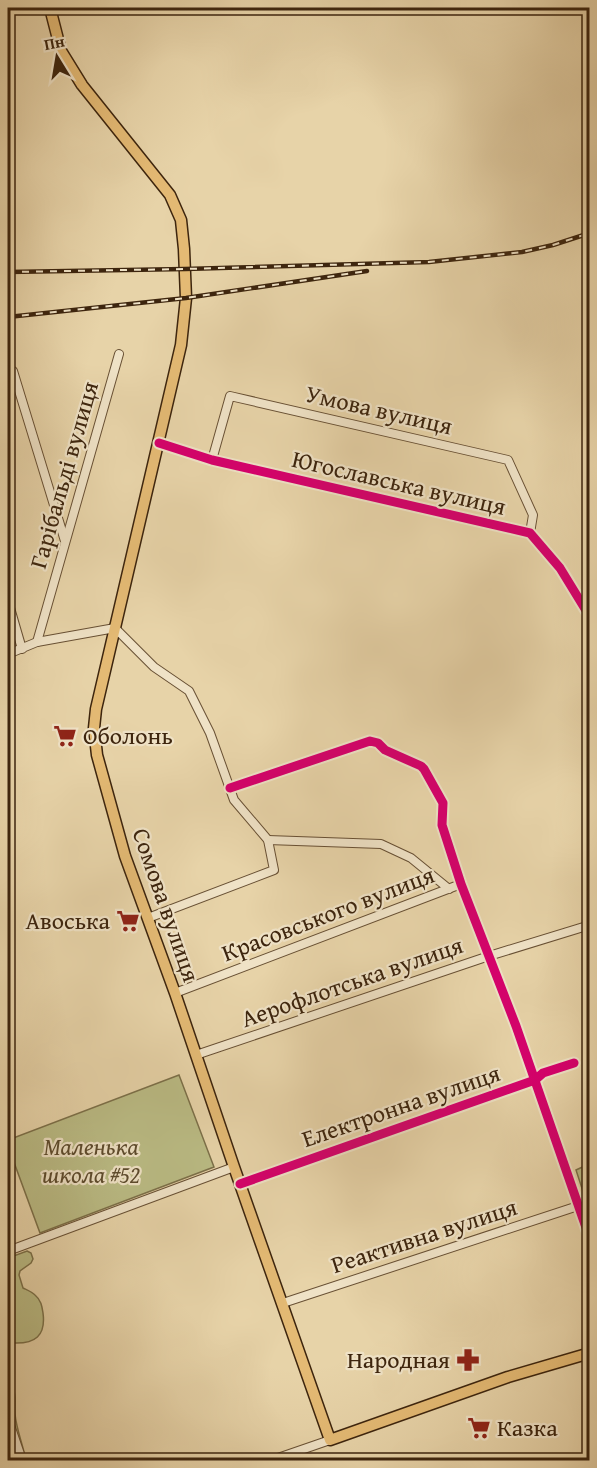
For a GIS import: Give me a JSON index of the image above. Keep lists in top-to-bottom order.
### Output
{
  "streets": {
    "main road": ["Сомова вулиця"],
    "street": [
      "Умова вулиця",
      "Гарібальді вулиця",
      "Югославська вулиця",
      "Красовського вулиця",
      "Аерофлотська вулиця",
      "Електронна вулиця",
      "Реактивна вулиця"
    ]
  },
  "crossings": [
    ["Умова вулиця", "Югославська вулиця"],
    ["Югославська вулиця", "Сомова вулиця"],
    ["Сомова вулиця", "Красовського вулиця"],
    ["Сомова вулиця", "Аерофлотська вулиця"],
    ["Сомова вулиця", "Електронна вулиця"],
    ["Сомова вулиця", "Реактивна вулиця"]
  ],
  "parks": ["Маленька школа #52"],
  "places": {
    "supermarket": ["Оболонь", "Авоська", "Казка"],
    "pharmacy": ["Народная"]
  },
  "north": "top"
}
